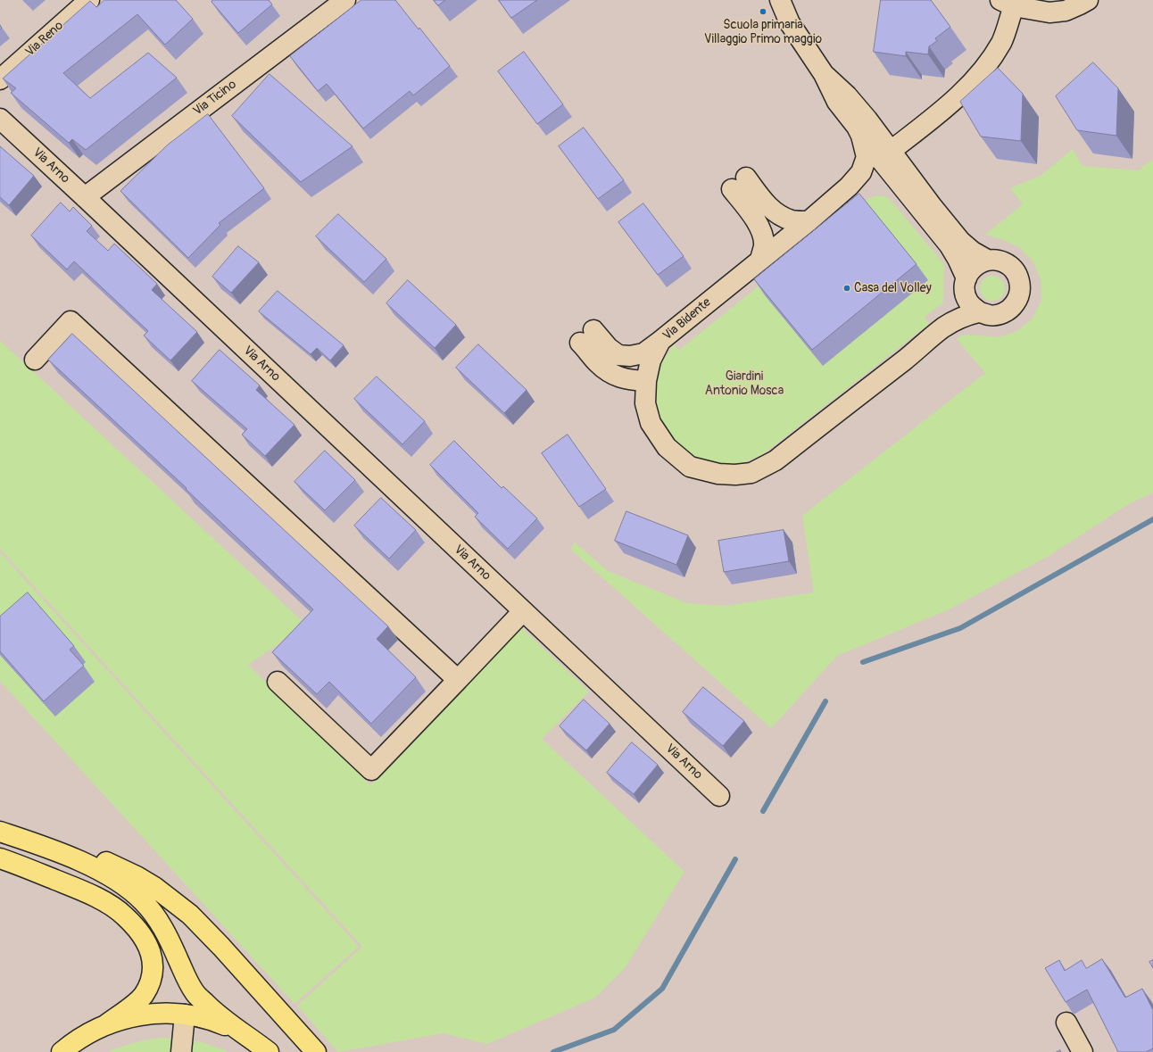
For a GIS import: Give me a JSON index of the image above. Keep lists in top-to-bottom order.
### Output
{
  "streets": {
    "street": [
      "Via Reno",
      "Via Ticino",
      "Via Arno",
      "Via Bidente"
    ]
  },
  "crossings": [
    ["Via Ticino", "Via Arno"]
  ],
  "parks": ["Giardini Antonio Mosca"],
  "places": ["Scuola primaria Villaggio Primo maggio", "Casa del Volley"]
}
